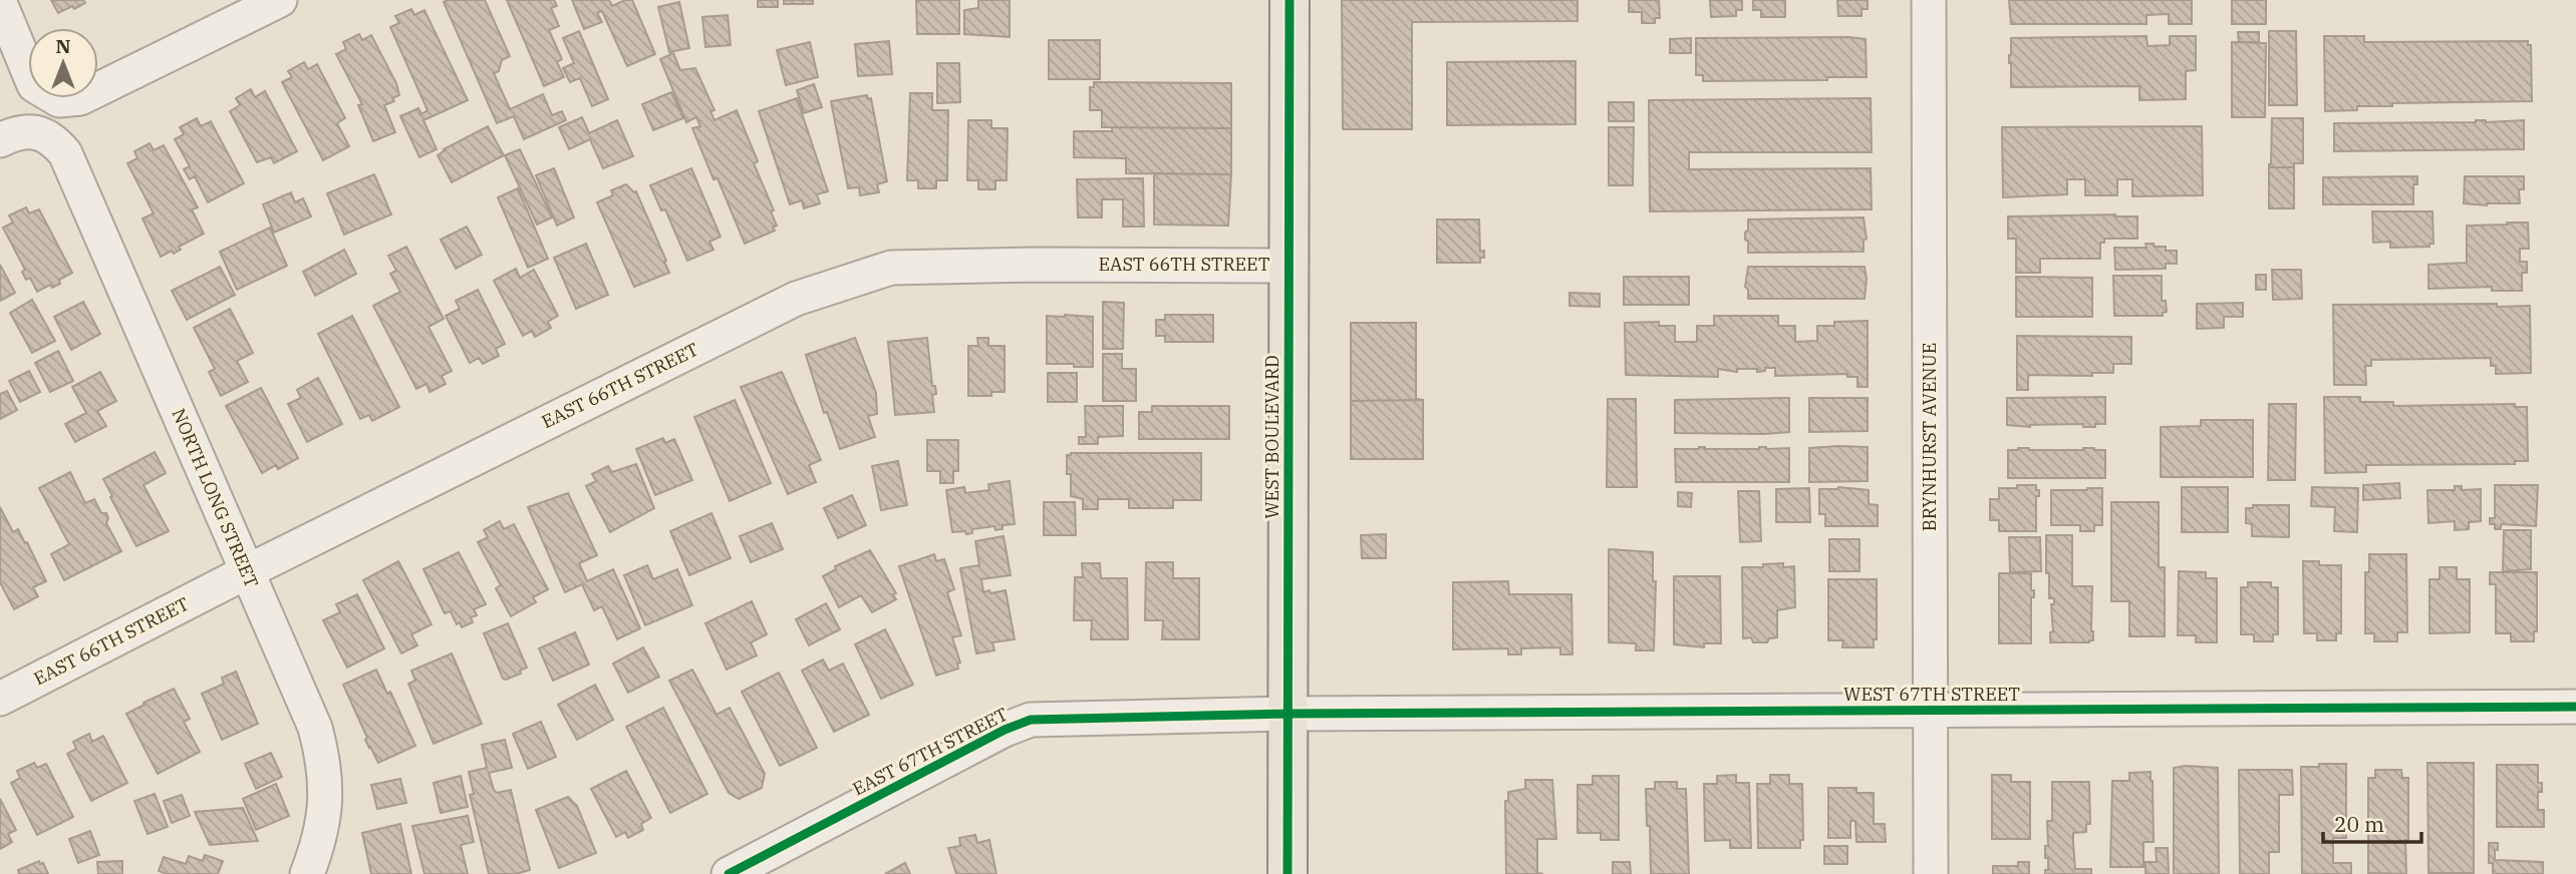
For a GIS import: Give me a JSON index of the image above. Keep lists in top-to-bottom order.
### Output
{
  "streets": {
    "main road": ["WEST BOULEVARD"],
    "street": [
      "EAST 66TH STREET",
      "BRYNHURST AVENUE",
      "NORTH LONG STREET",
      "WEST 67TH STREET",
      "EAST 67TH STREET"
    ]
  },
  "crossings": [
    ["EAST 66TH STREET", "WEST BOULEVARD"],
    ["EAST 66TH STREET", "NORTH LONG STREET"],
    ["WEST BOULEVARD", "WEST 67TH STREET"],
    ["WEST BOULEVARD", "EAST 67TH STREET"],
    ["BRYNHURST AVENUE", "WEST 67TH STREET"],
    ["WEST 67TH STREET", "EAST 67TH STREET"]
  ],
  "scale_bar": "20 m",
  "north": "top"
}
